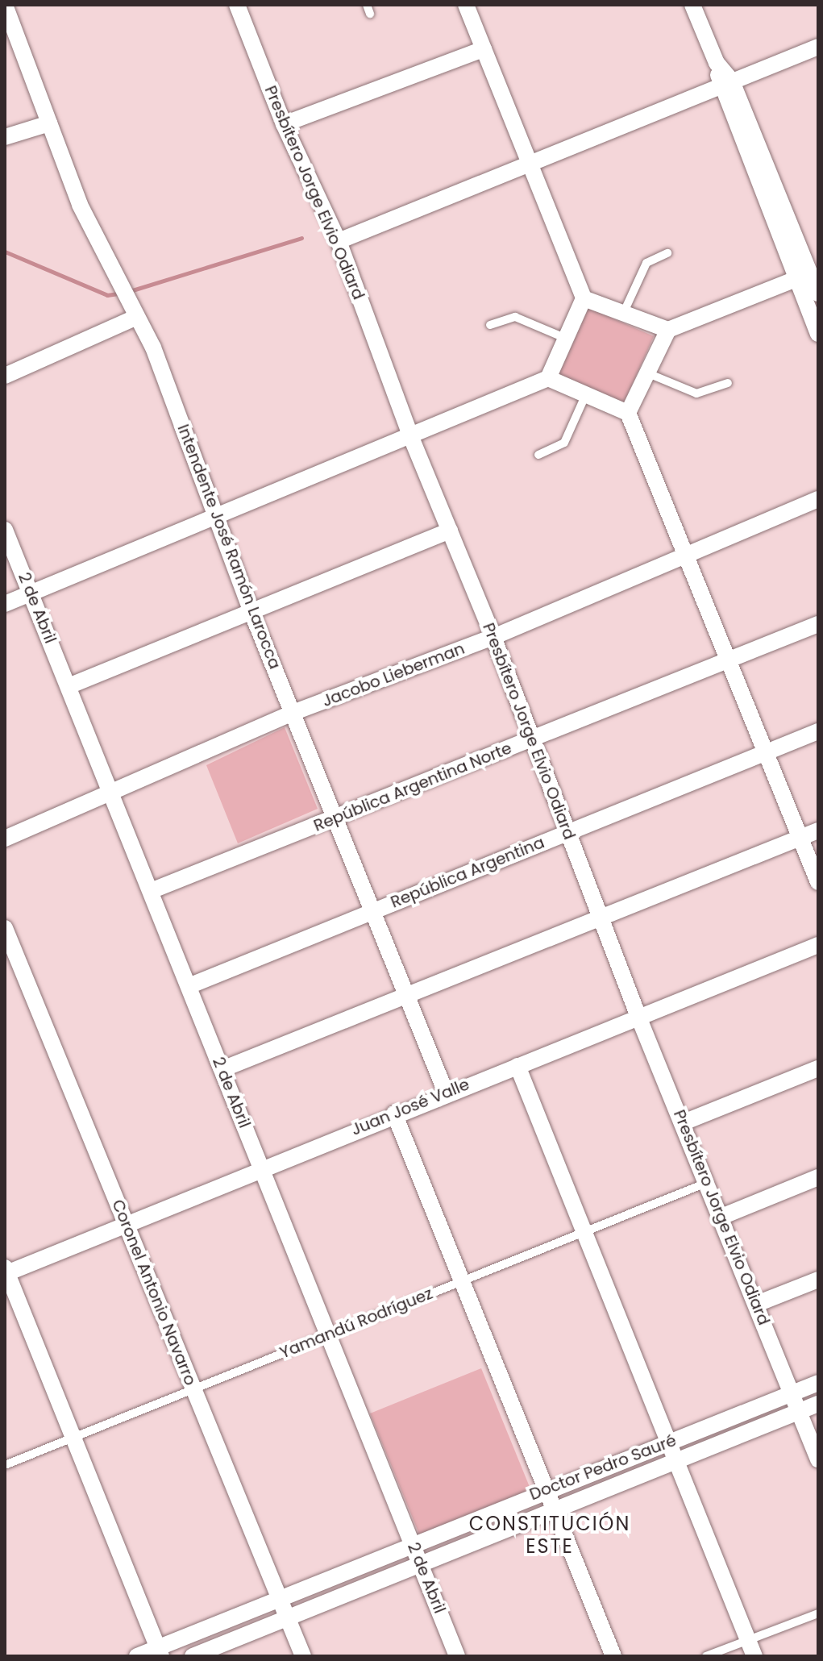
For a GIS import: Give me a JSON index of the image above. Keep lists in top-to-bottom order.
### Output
{
  "streets": {
    "street": [
      "Presbítero Jorge Elvio Odiard",
      "Intendente José Ramón Larocca",
      "2 de Abril",
      "Jacobo Lieberman",
      "República Argentina Norte",
      "República Argentina",
      "Juan José Valle",
      "Coronel Antonio Navarro",
      "Doctor Pedro Sauré"
    ],
    "lane": ["Yamandú Rodríguez"]
  },
  "crossings": [
    ["Presbítero Jorge Elvio Odiard", "Jacobo Lieberman"],
    ["Presbítero Jorge Elvio Odiard", "República Argentina Norte"],
    ["Presbítero Jorge Elvio Odiard", "República Argentina"],
    ["Presbítero Jorge Elvio Odiard", "Juan José Valle"],
    ["Presbítero Jorge Elvio Odiard", "Yamandú Rodríguez"],
    ["Presbítero Jorge Elvio Odiard", "Doctor Pedro Sauré"],
    ["Intendente José Ramón Larocca", "Jacobo Lieberman"],
    ["Intendente José Ramón Larocca", "República Argentina Norte"],
    ["Intendente José Ramón Larocca", "República Argentina"],
    ["Intendente José Ramón Larocca", "Juan José Valle"],
    ["2 de Abril", "Jacobo Lieberman"],
    ["2 de Abril", "República Argentina Norte"],
    ["2 de Abril", "República Argentina"],
    ["2 de Abril", "Juan José Valle"],
    ["2 de Abril", "Yamandú Rodríguez"],
    ["2 de Abril", "Doctor Pedro Sauré"],
    ["Juan José Valle", "Coronel Antonio Navarro"],
    ["Coronel Antonio Navarro", "Yamandú Rodríguez"],
    ["Coronel Antonio Navarro", "Doctor Pedro Sauré"]
  ],
  "districts": ["CONSTITUCIÓN ESTE"]
}
